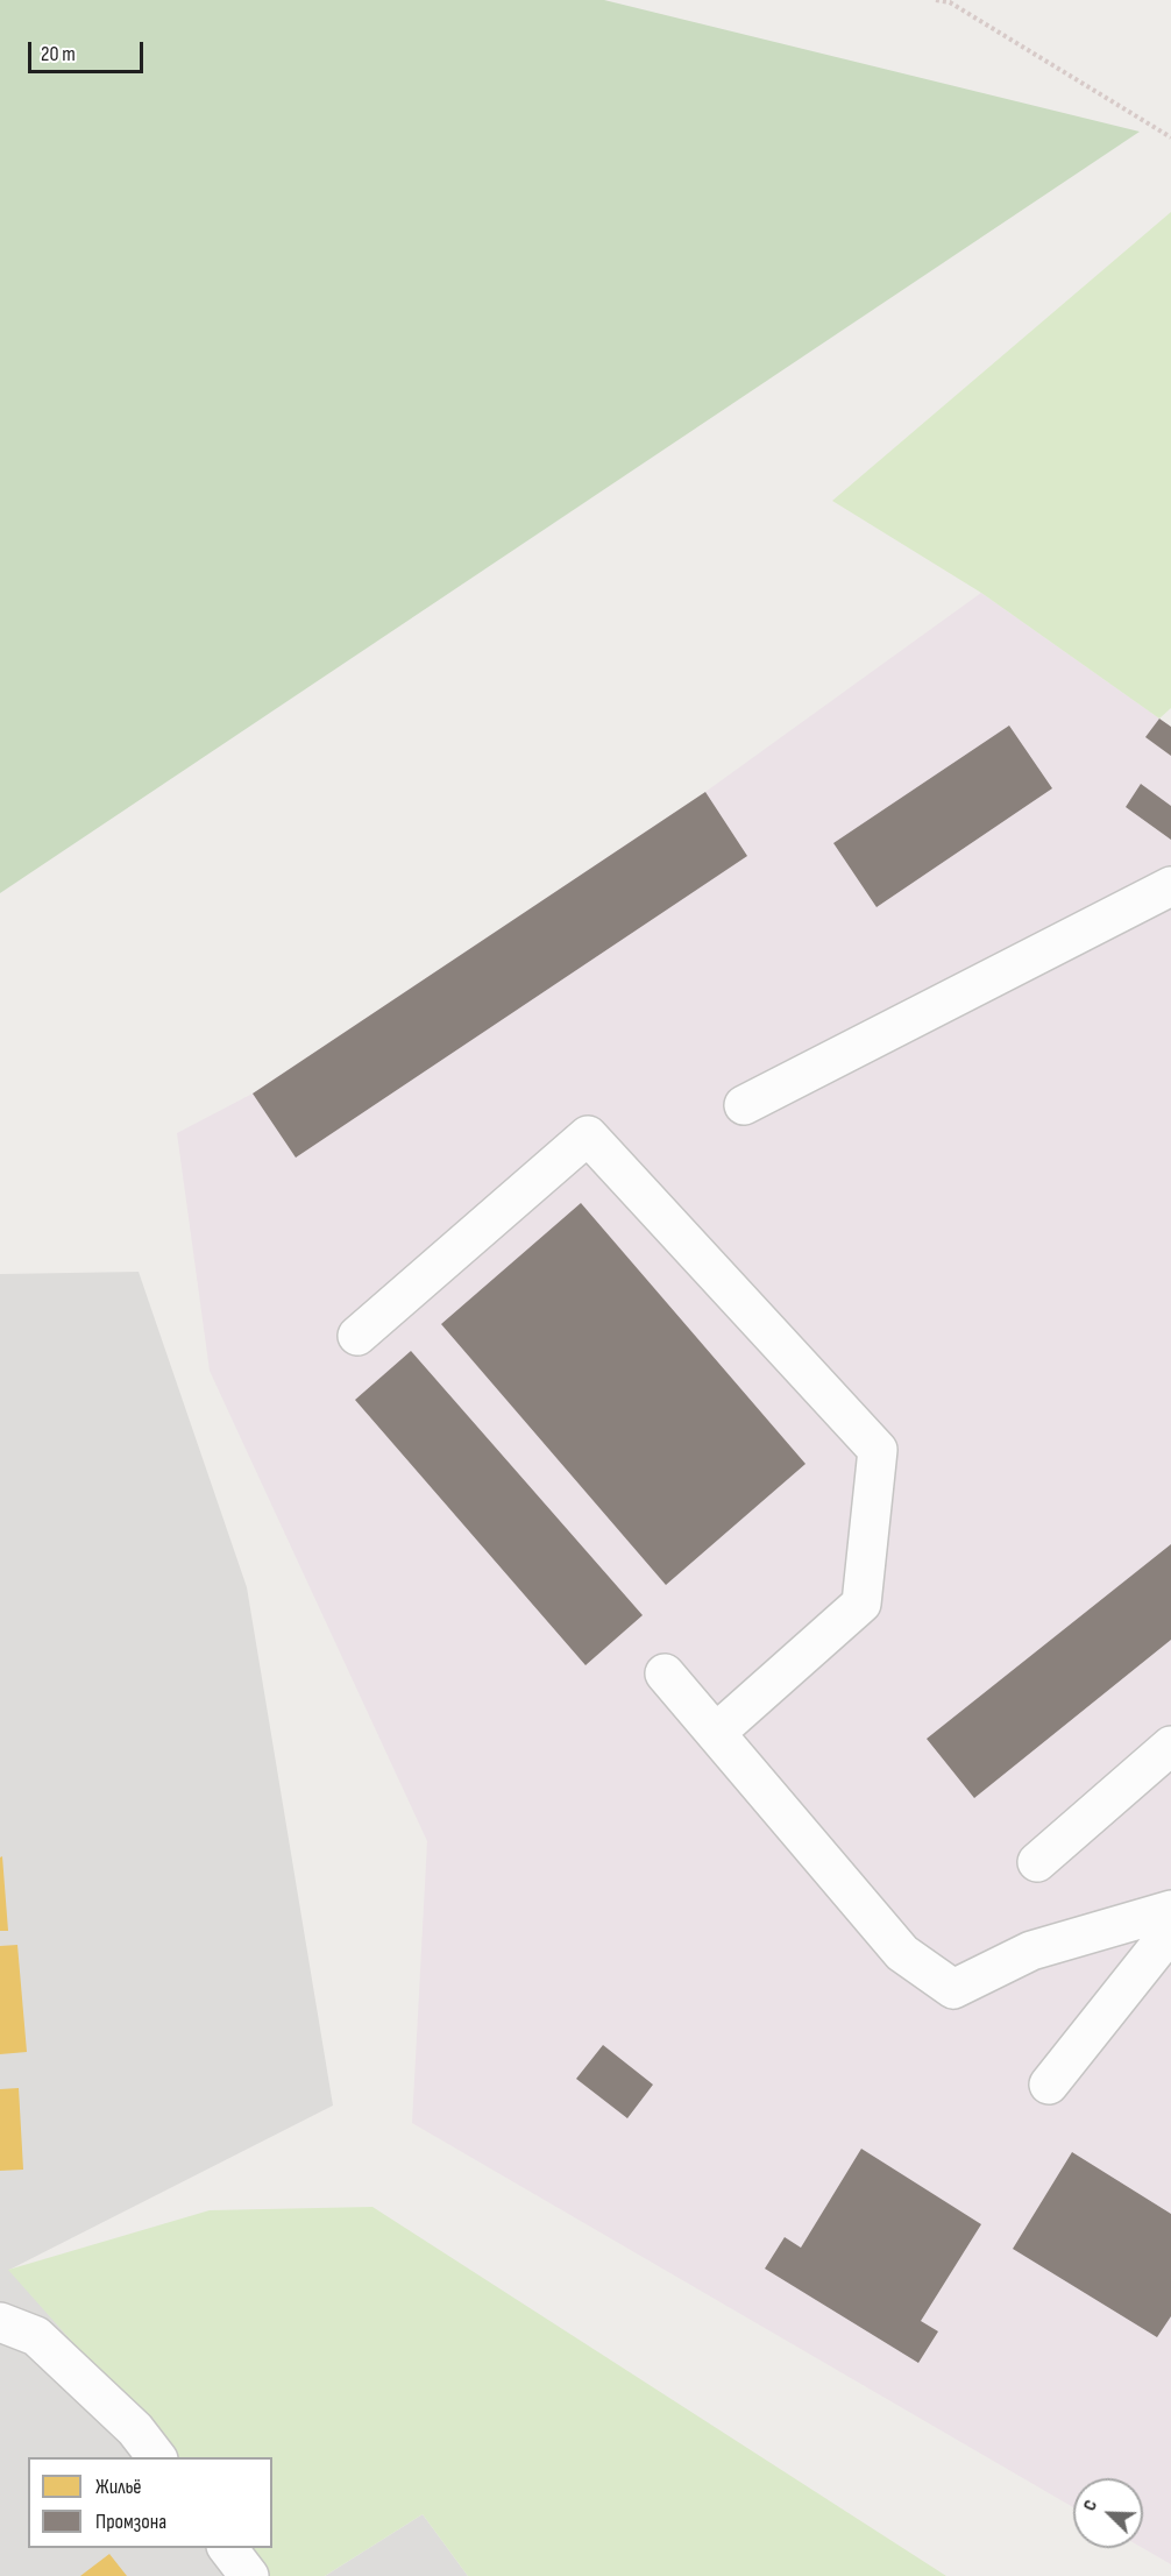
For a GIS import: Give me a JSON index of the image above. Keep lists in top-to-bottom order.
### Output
{
  "legend": ["Жильё", "Промзона"],
  "scale_bar": "20 m",
  "north": "top left"
}
